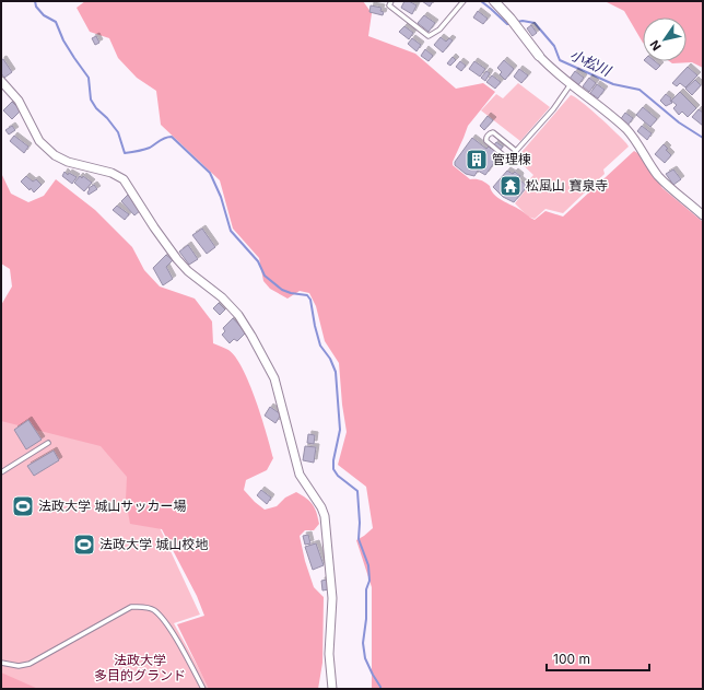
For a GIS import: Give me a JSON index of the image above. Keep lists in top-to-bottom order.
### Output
{
  "water": ["小松川"],
  "parks": ["法政大学 多目的グランド"],
  "places": {
    "building": ["管理棟"],
    "temple": ["松風山 寶泉寺"],
    "sports": ["法政大学 城山サッカー場", "法政大学 城山校地"]
  },
  "scale_bar": "100 m",
  "north": "bottom left"
}
